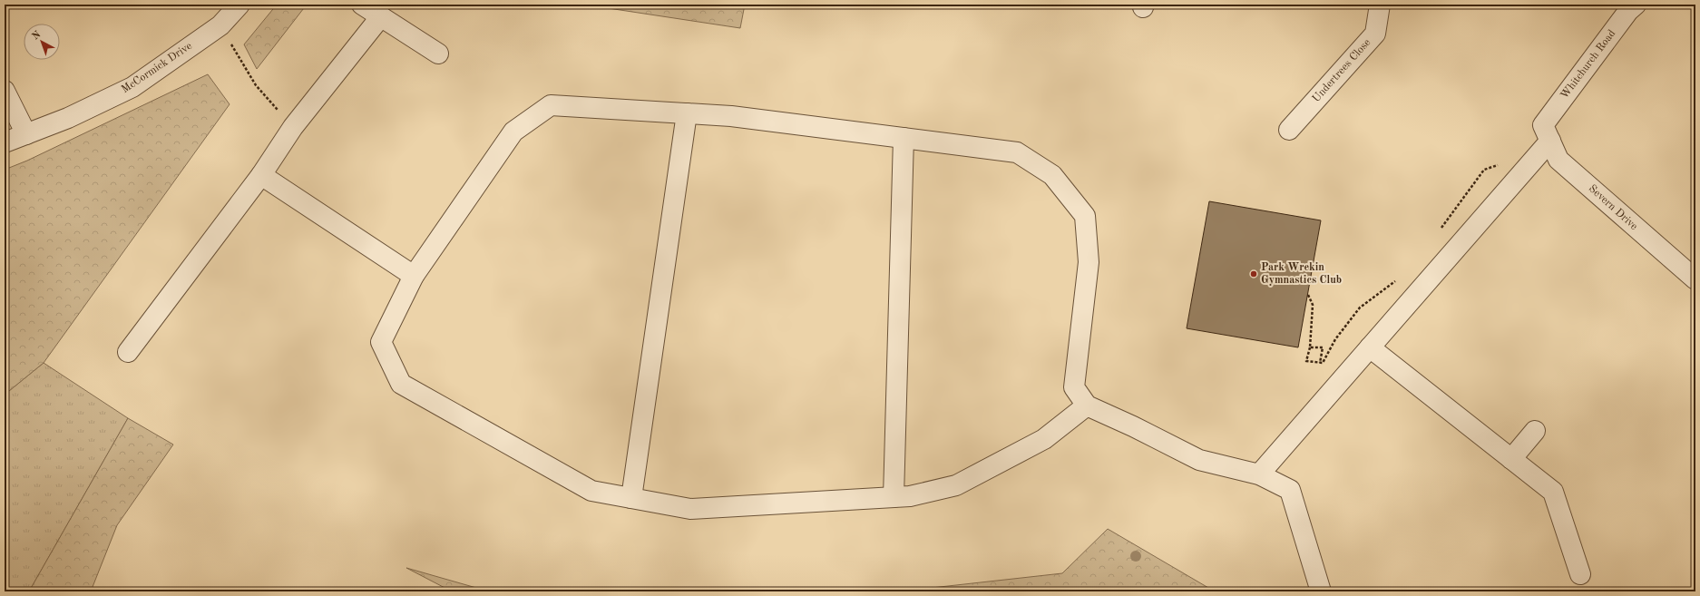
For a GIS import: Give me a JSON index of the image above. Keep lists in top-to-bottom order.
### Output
{
  "streets": {
    "street": [
      "Whitchurch Road",
      "McCormick Drive",
      "Undertrees Close",
      "Severn Drive"
    ]
  },
  "crossings": [
    ["Whitchurch Road", "Severn Drive"]
  ],
  "places": ["Park Wrekin Gymnastics Club"],
  "north": "top left"
}
